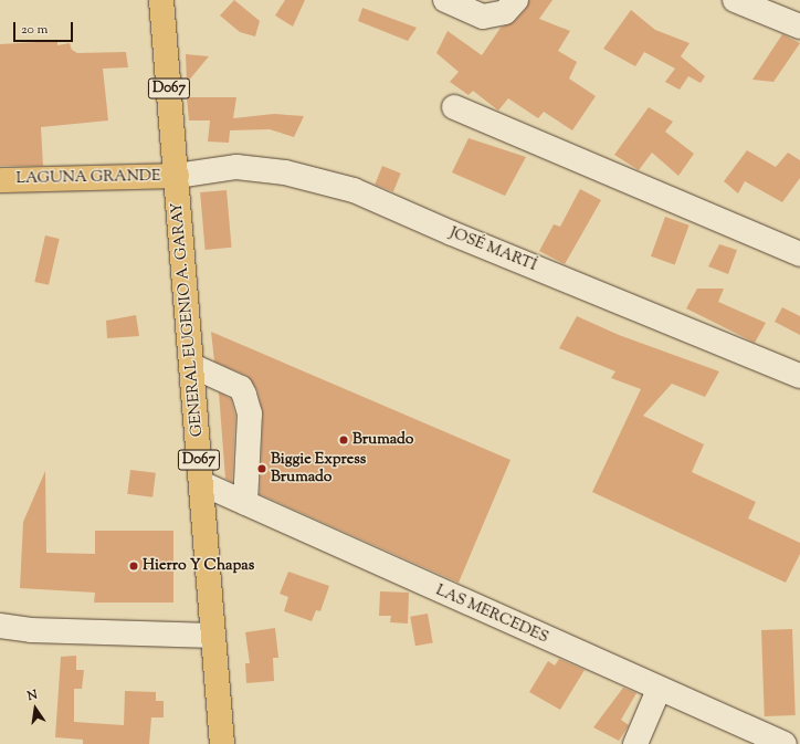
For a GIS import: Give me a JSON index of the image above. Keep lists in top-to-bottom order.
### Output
{
  "streets": {
    "main road": ["D067", "LAGUNA GRANDE", "GENERAL EUGENIO A. GARAY"],
    "street": ["JOSÉ MARTÍ", "LAS MERCEDES"]
  },
  "crossings": [
    ["LAGUNA GRANDE", "JOSÉ MARTÍ"],
    ["LAGUNA GRANDE", "GENERAL EUGENIO A. GARAY"],
    ["JOSÉ MARTÍ", "GENERAL EUGENIO A. GARAY"],
    ["GENERAL EUGENIO A. GARAY", "LAS MERCEDES"]
  ],
  "places": ["Brumado", "Biggie Express Brumado", "Hierro Y Chapas"],
  "scale_bar": "20 m",
  "north": "top"
}
